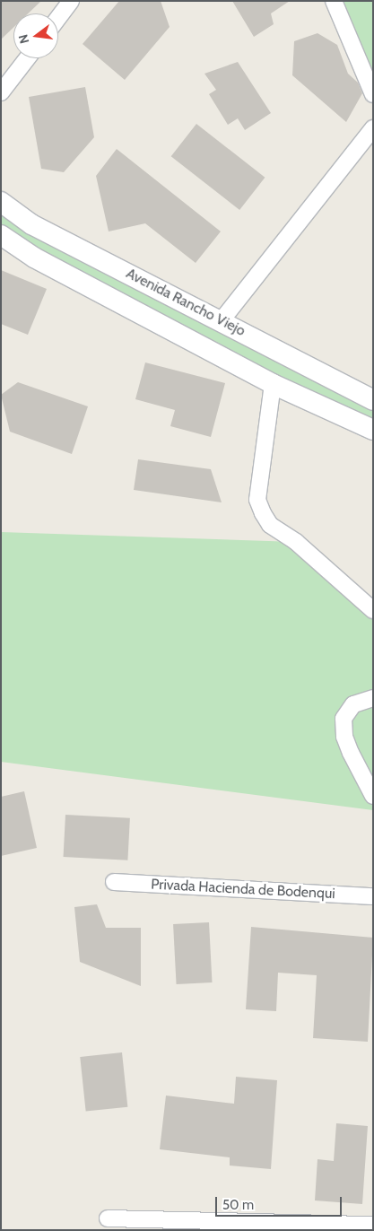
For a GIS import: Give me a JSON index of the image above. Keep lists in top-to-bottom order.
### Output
{
  "streets": {
    "street": ["Avenida Rancho Viejo", "Privada Hacienda de Bodenqui"]
  },
  "scale_bar": "50 m",
  "north": "left"
}
